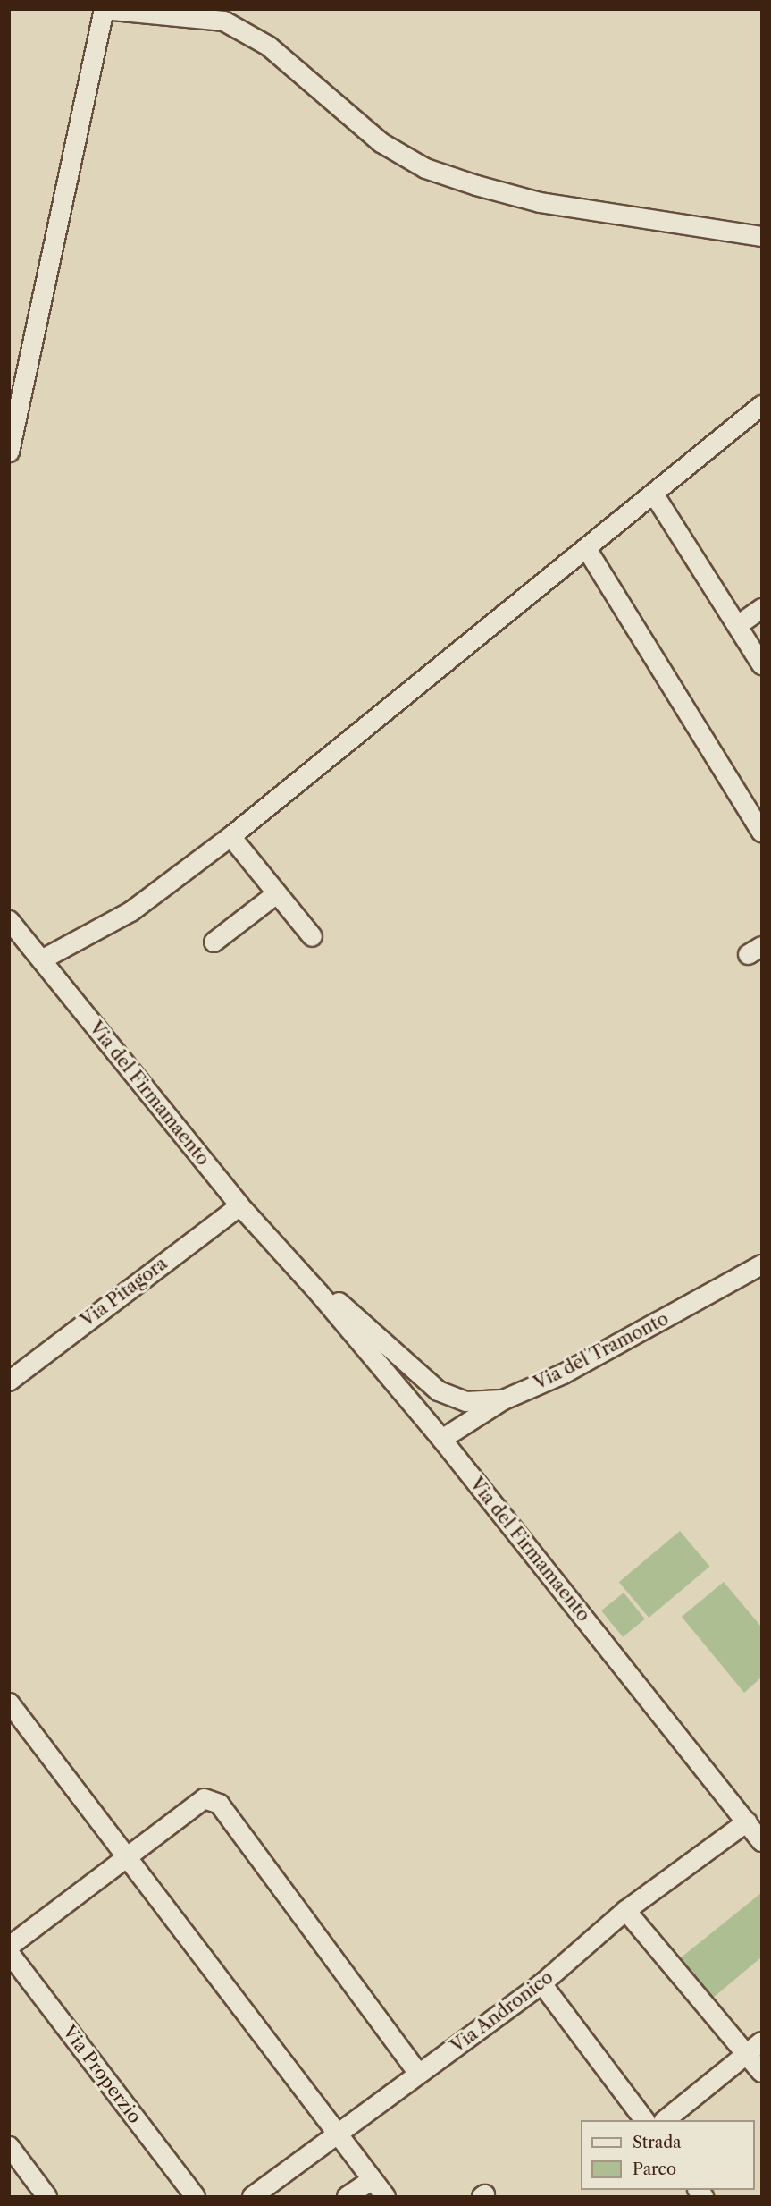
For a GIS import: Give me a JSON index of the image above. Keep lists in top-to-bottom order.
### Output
{
  "streets": {
    "street": [
      "Via del Firmamaento",
      "Via Pitagora",
      "Via del Tramonto",
      "Via Andronico",
      "Via Properzio"
    ]
  },
  "crossings": [
    ["Via del Firmamaento", "Via Pitagora"],
    ["Via del Firmamaento", "Via del Tramonto"],
    ["Via del Firmamaento", "Via Andronico"]
  ],
  "legend": ["Strada", "Parco"]
}
